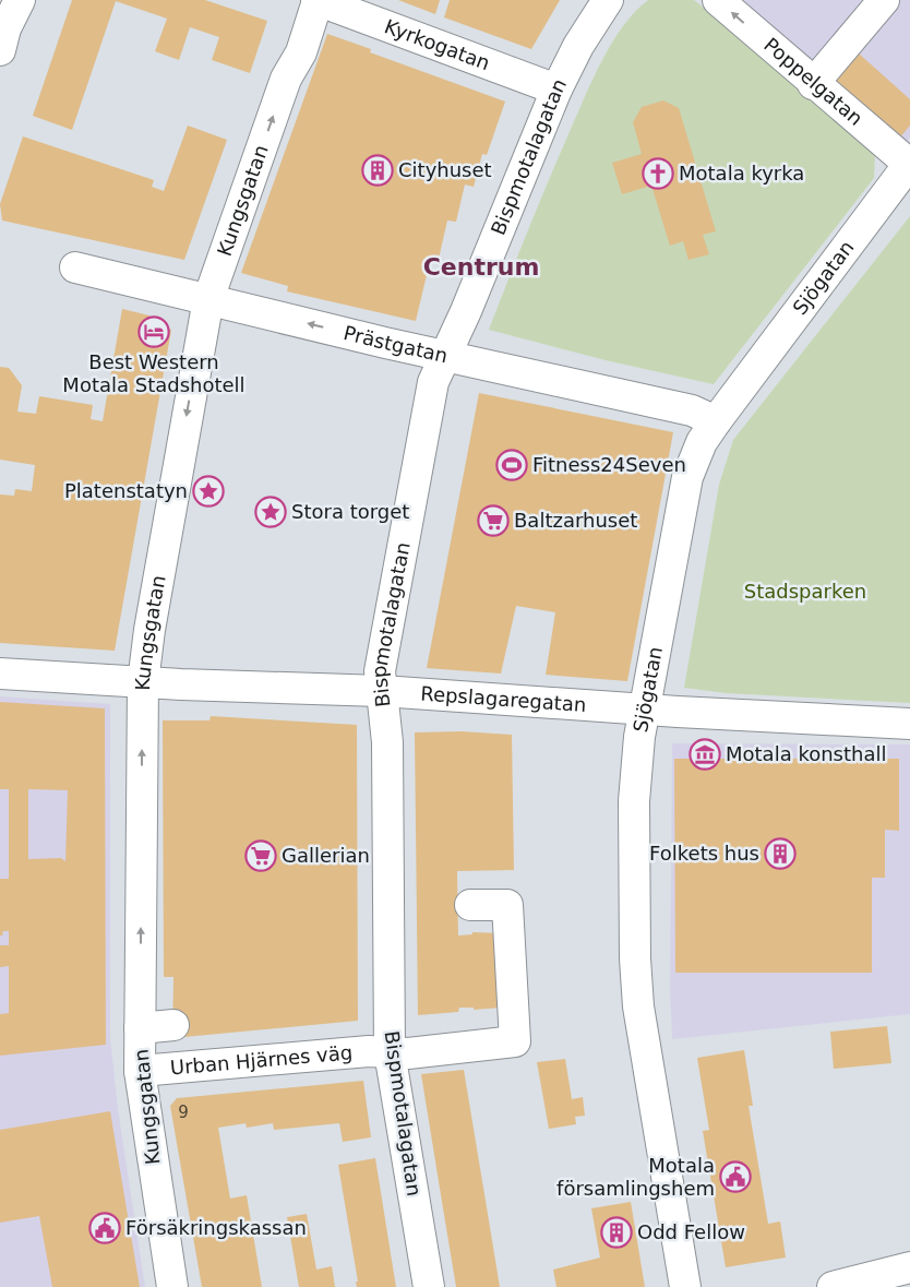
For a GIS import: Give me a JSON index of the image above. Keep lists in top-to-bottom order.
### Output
{
  "streets": {
    "street": [
      "Kyrkogatan",
      "Poppelgatan",
      "Bispmotalagatan",
      "Kungsgatan",
      "Sjögatan",
      "Prästgatan",
      "Repslagaregatan",
      "Urban Hjärnes väg"
    ]
  },
  "crossings": [
    ["Kyrkogatan", "Bispmotalagatan"],
    ["Kyrkogatan", "Kungsgatan"],
    ["Poppelgatan", "Sjögatan"],
    ["Bispmotalagatan", "Prästgatan"],
    ["Bispmotalagatan", "Repslagaregatan"],
    ["Bispmotalagatan", "Urban Hjärnes väg"],
    ["Kungsgatan", "Prästgatan"],
    ["Kungsgatan", "Repslagaregatan"],
    ["Kungsgatan", "Urban Hjärnes väg"],
    ["Sjögatan", "Prästgatan"],
    ["Sjögatan", "Repslagaregatan"]
  ],
  "one_way": ["Poppelgatan", "Prästgatan"],
  "districts": ["Centrum"],
  "parks": ["Stadsparken"],
  "places": {
    "building": ["Cityhuset", "Folkets hus", "Odd Fellow"],
    "church": ["Motala kyrka"],
    "hotel": ["Best Western Motala Stadshotell"],
    "sports": ["Fitness24Seven"],
    "place": ["Platenstatyn", "Stora torget"],
    "supermarket": ["Baltzarhuset", "Gallerian"],
    "museum": ["Motala konsthall"],
    "public building": ["Motala församlingshem", "Försäkringskassan"]
  },
  "house_numbers": ["9"]
}
